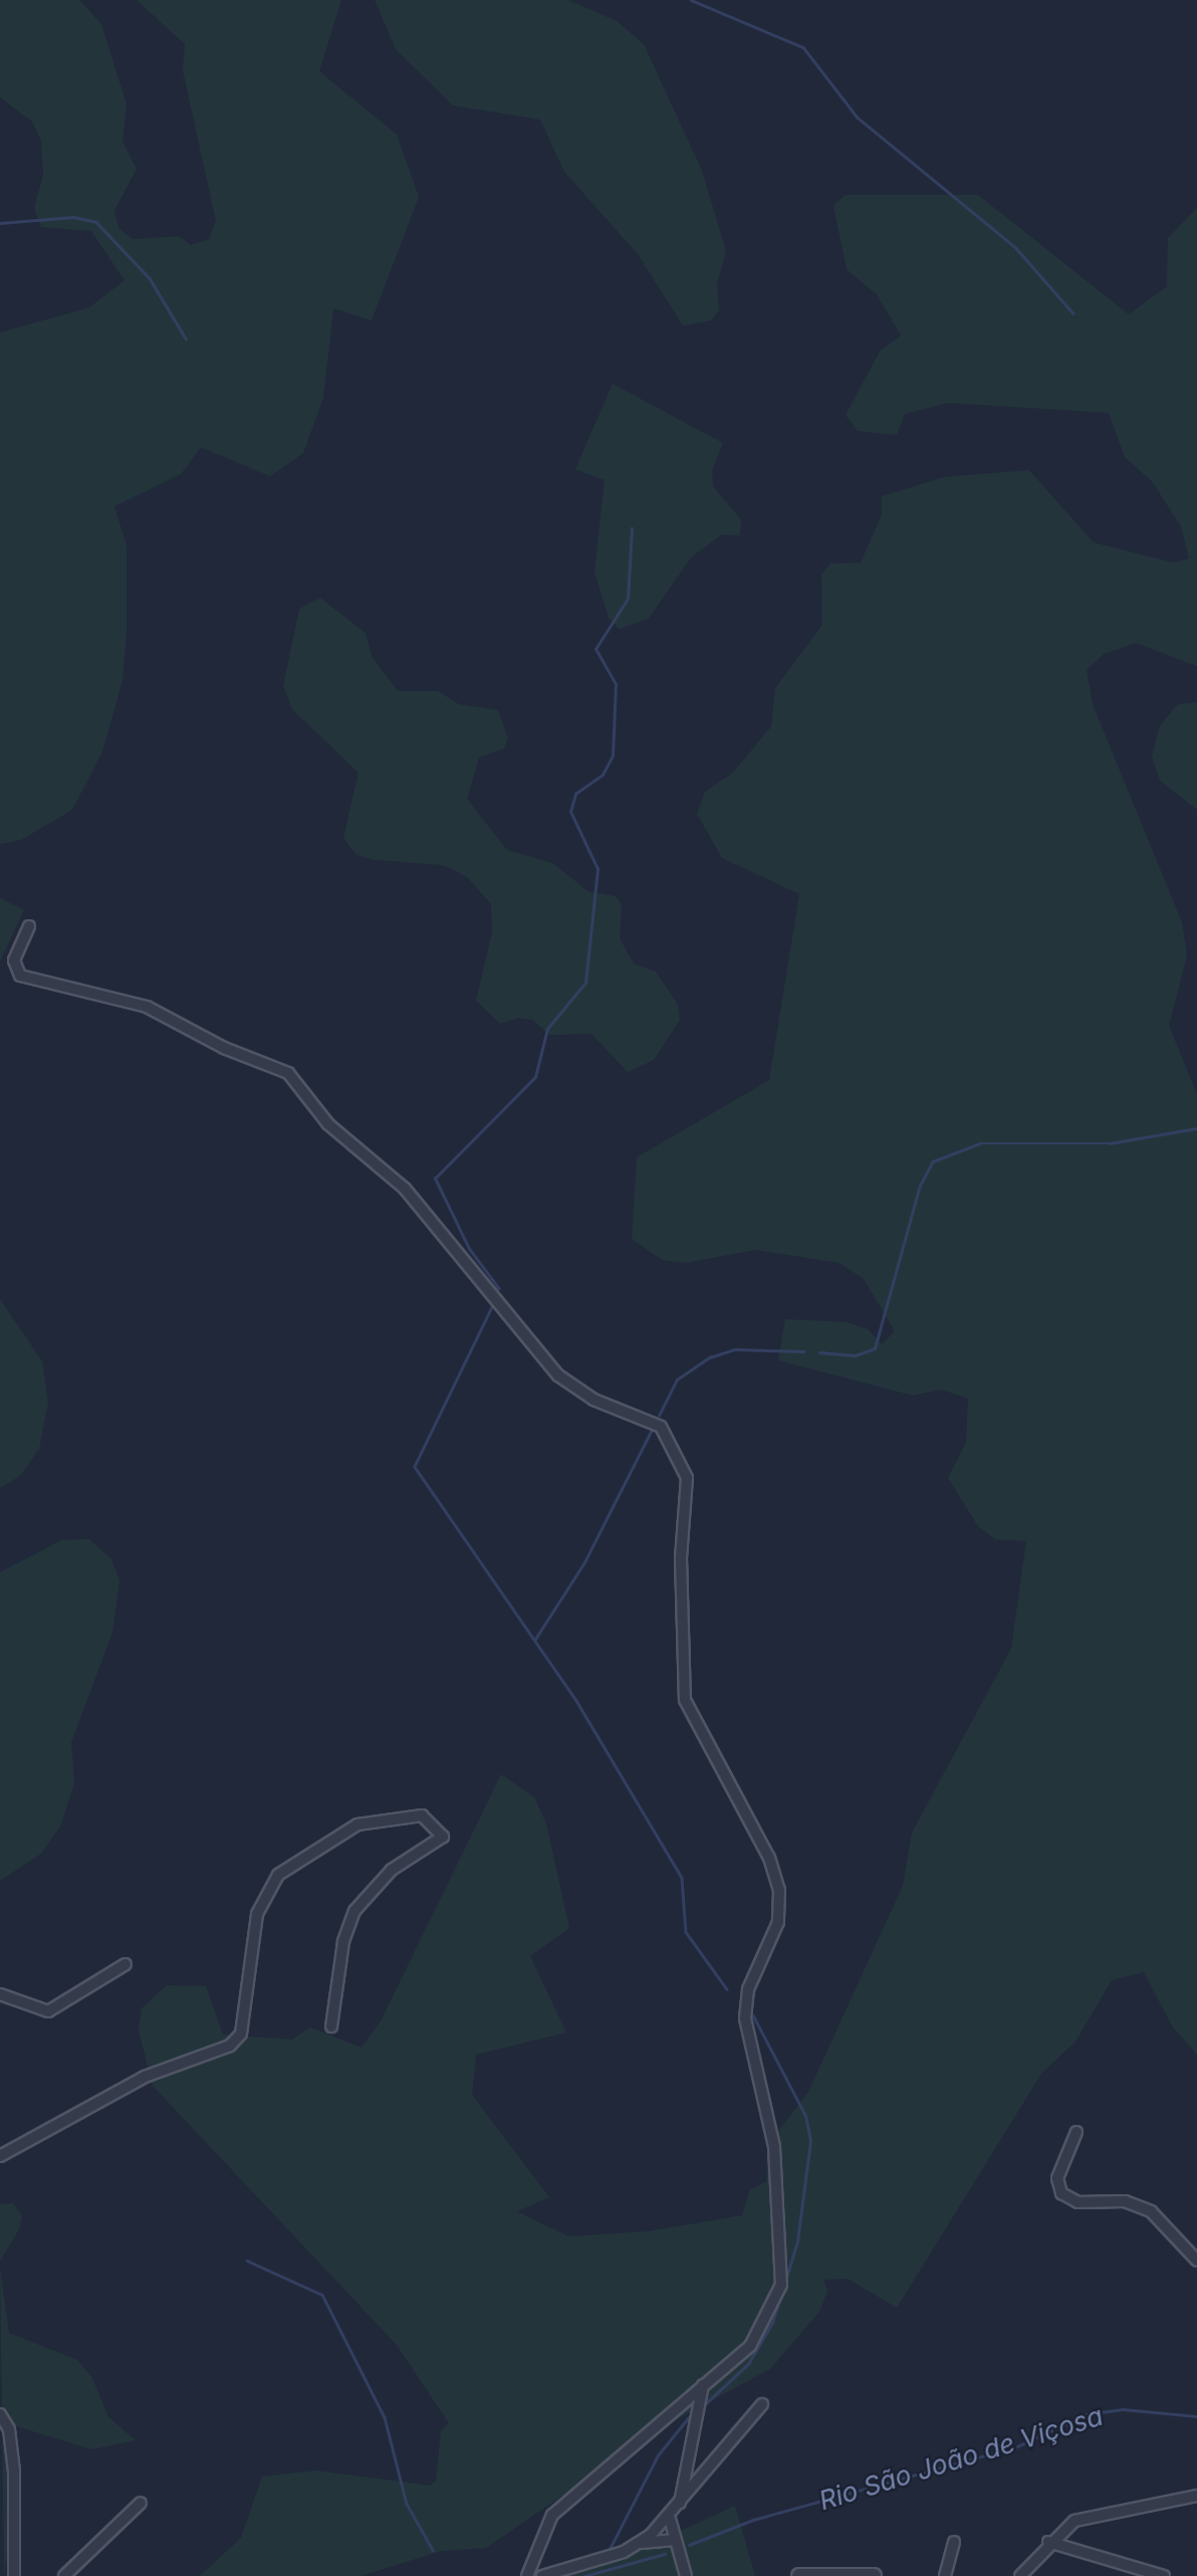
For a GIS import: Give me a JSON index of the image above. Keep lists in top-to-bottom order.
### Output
{
  "water": ["Rio São João de Viçosa"]
}
